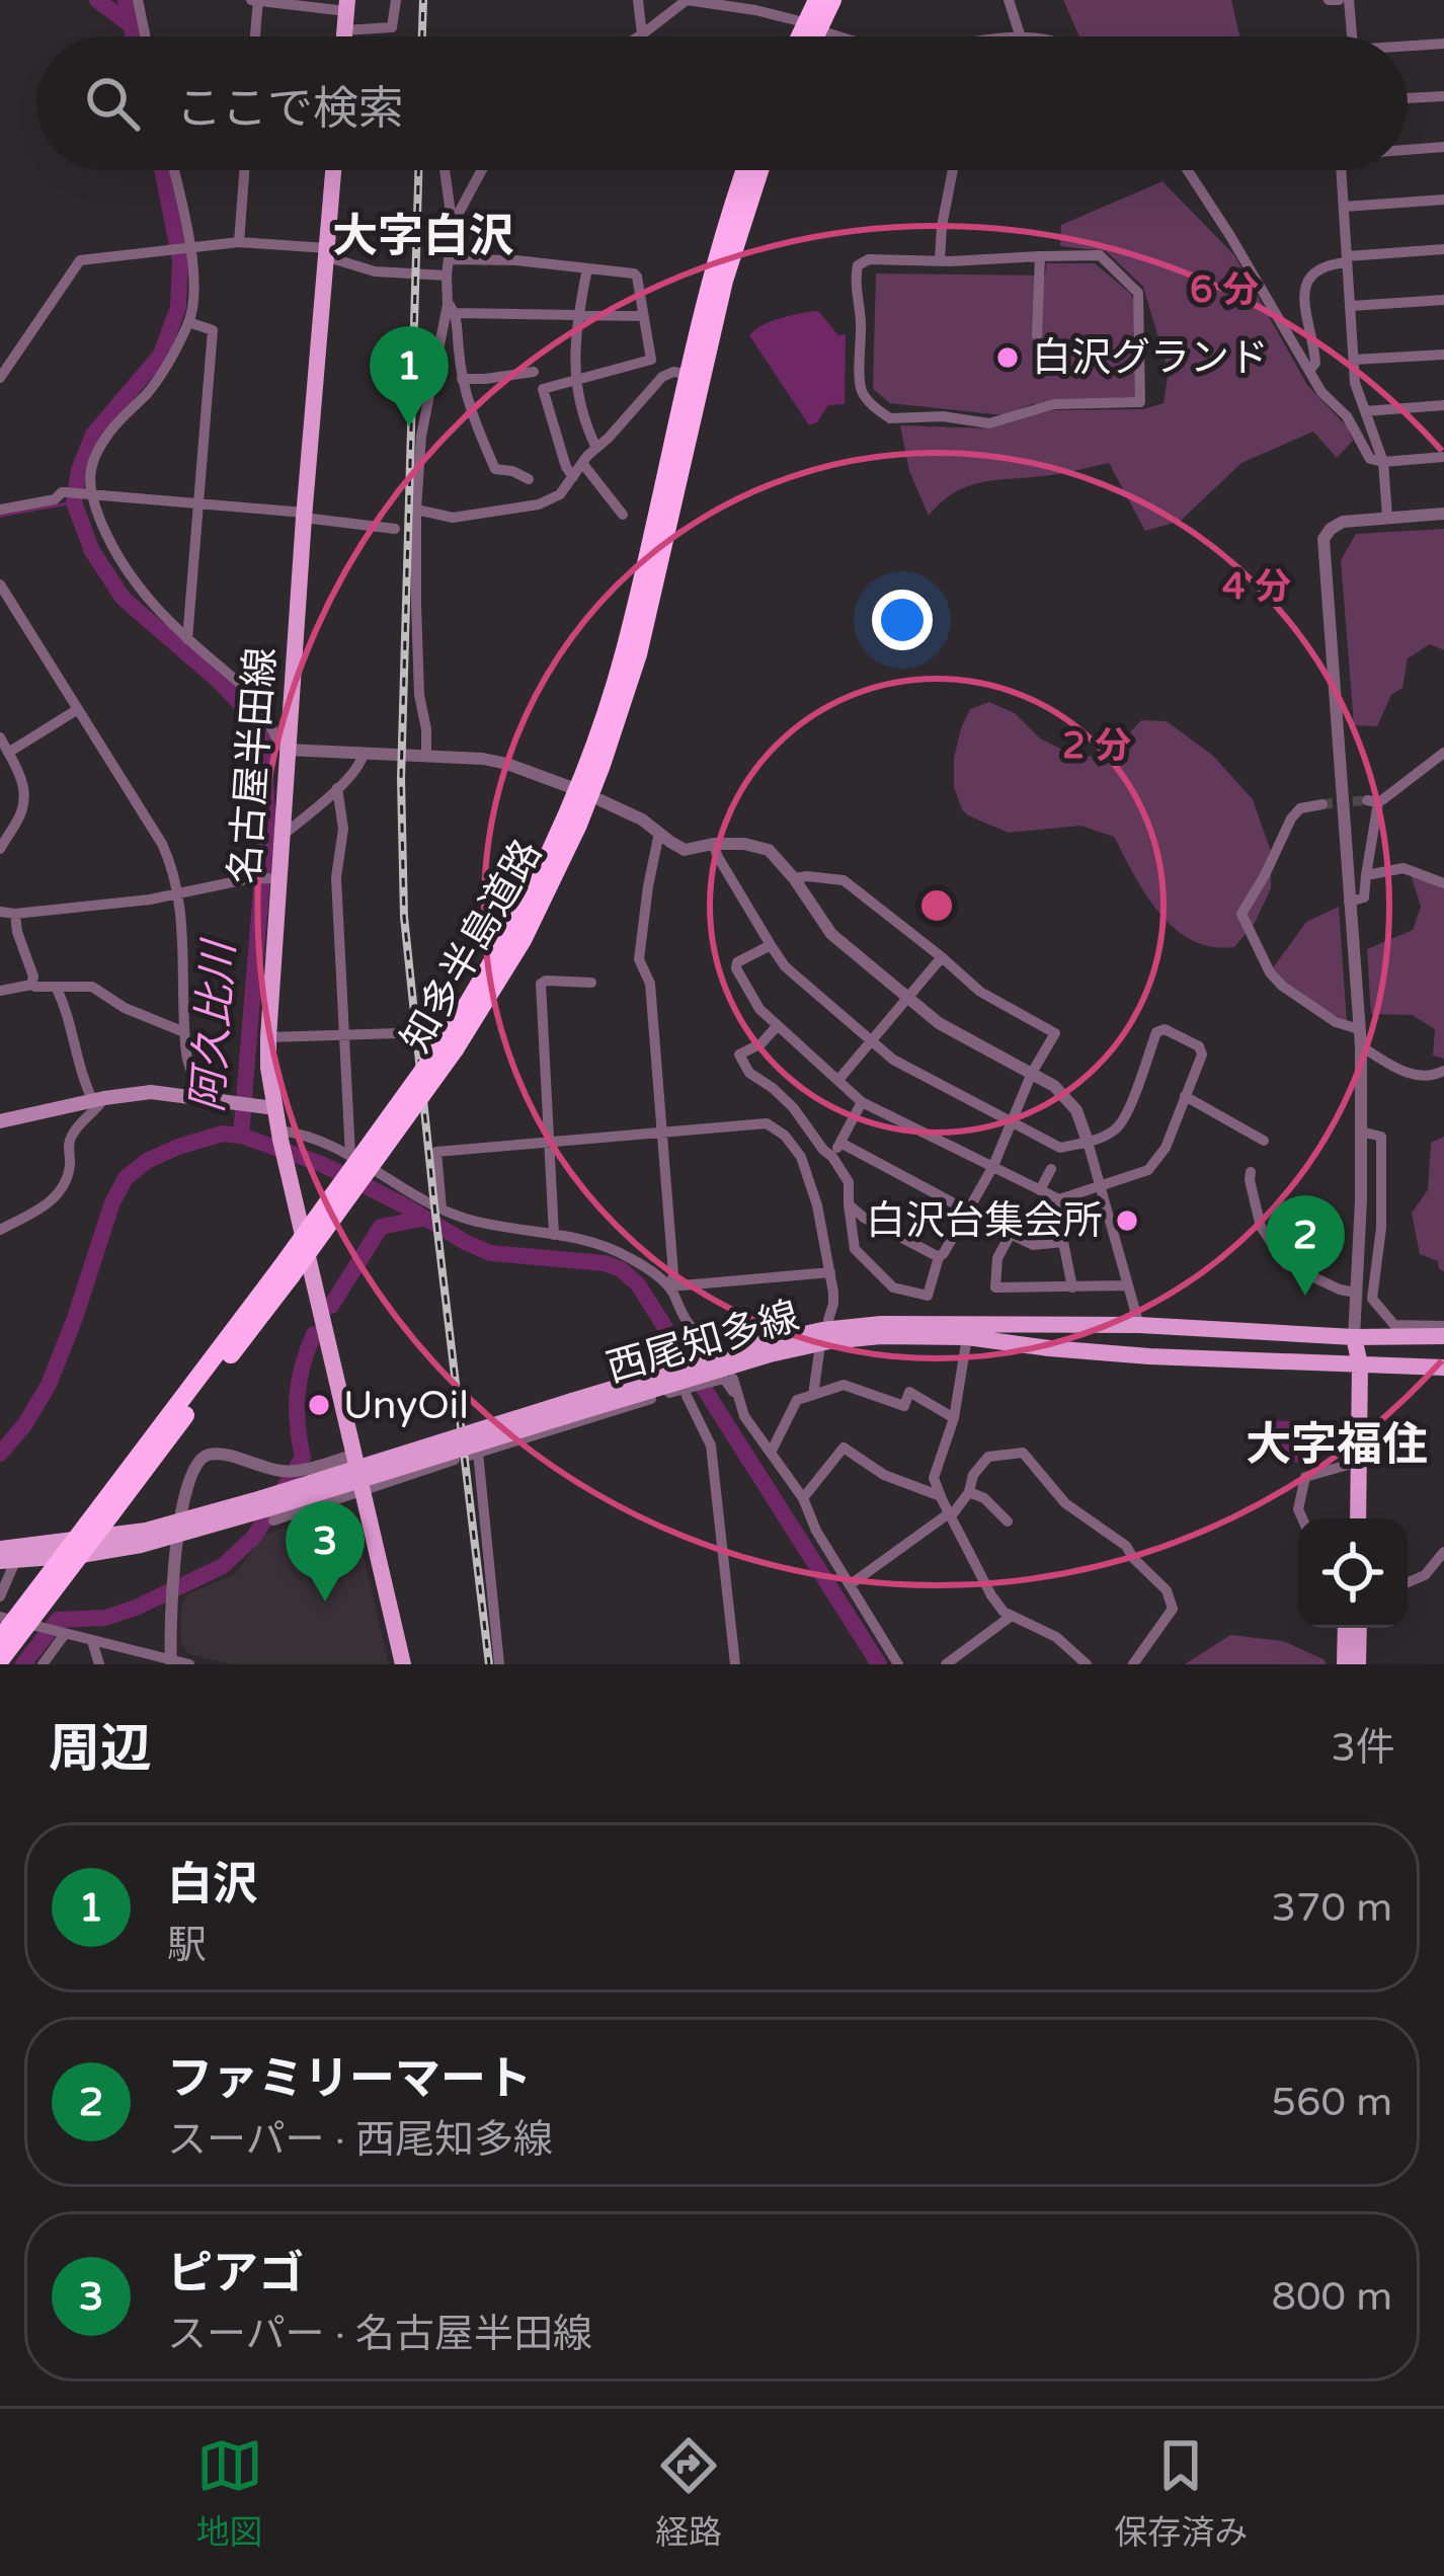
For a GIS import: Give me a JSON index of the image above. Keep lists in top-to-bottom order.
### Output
{
  "streets": {
    "highway": ["知多半島道路"],
    "main road": ["名古屋半田線", "西尾知多線"]
  },
  "districts": ["大字白沢", "大字福住"],
  "water": ["阿久比川"],
  "places": ["白沢グランド", "白沢台集会所", "UnyOil"],
  "page": {
    "search": "ここで検索",
    "pins": ["1", "2", "3"],
    "heading": ["周辺", "3件"],
    "list": [
      {
        "mark": "1",
        "name": "白沢",
        "note": "駅",
        "value": "370 m"
      },
      {
        "mark": "2",
        "name": "ファミリーマート",
        "note": "スーパー · 西尾知多線",
        "value": "560 m"
      },
      {
        "mark": "3",
        "name": "ピアゴ",
        "note": "スーパー · 名古屋半田線",
        "value": "800 m"
      }
    ],
    "nav": ["地図", "経路", "保存済み"]
  },
  "rings": ["6 分", "4 分", "2 分"]
}
